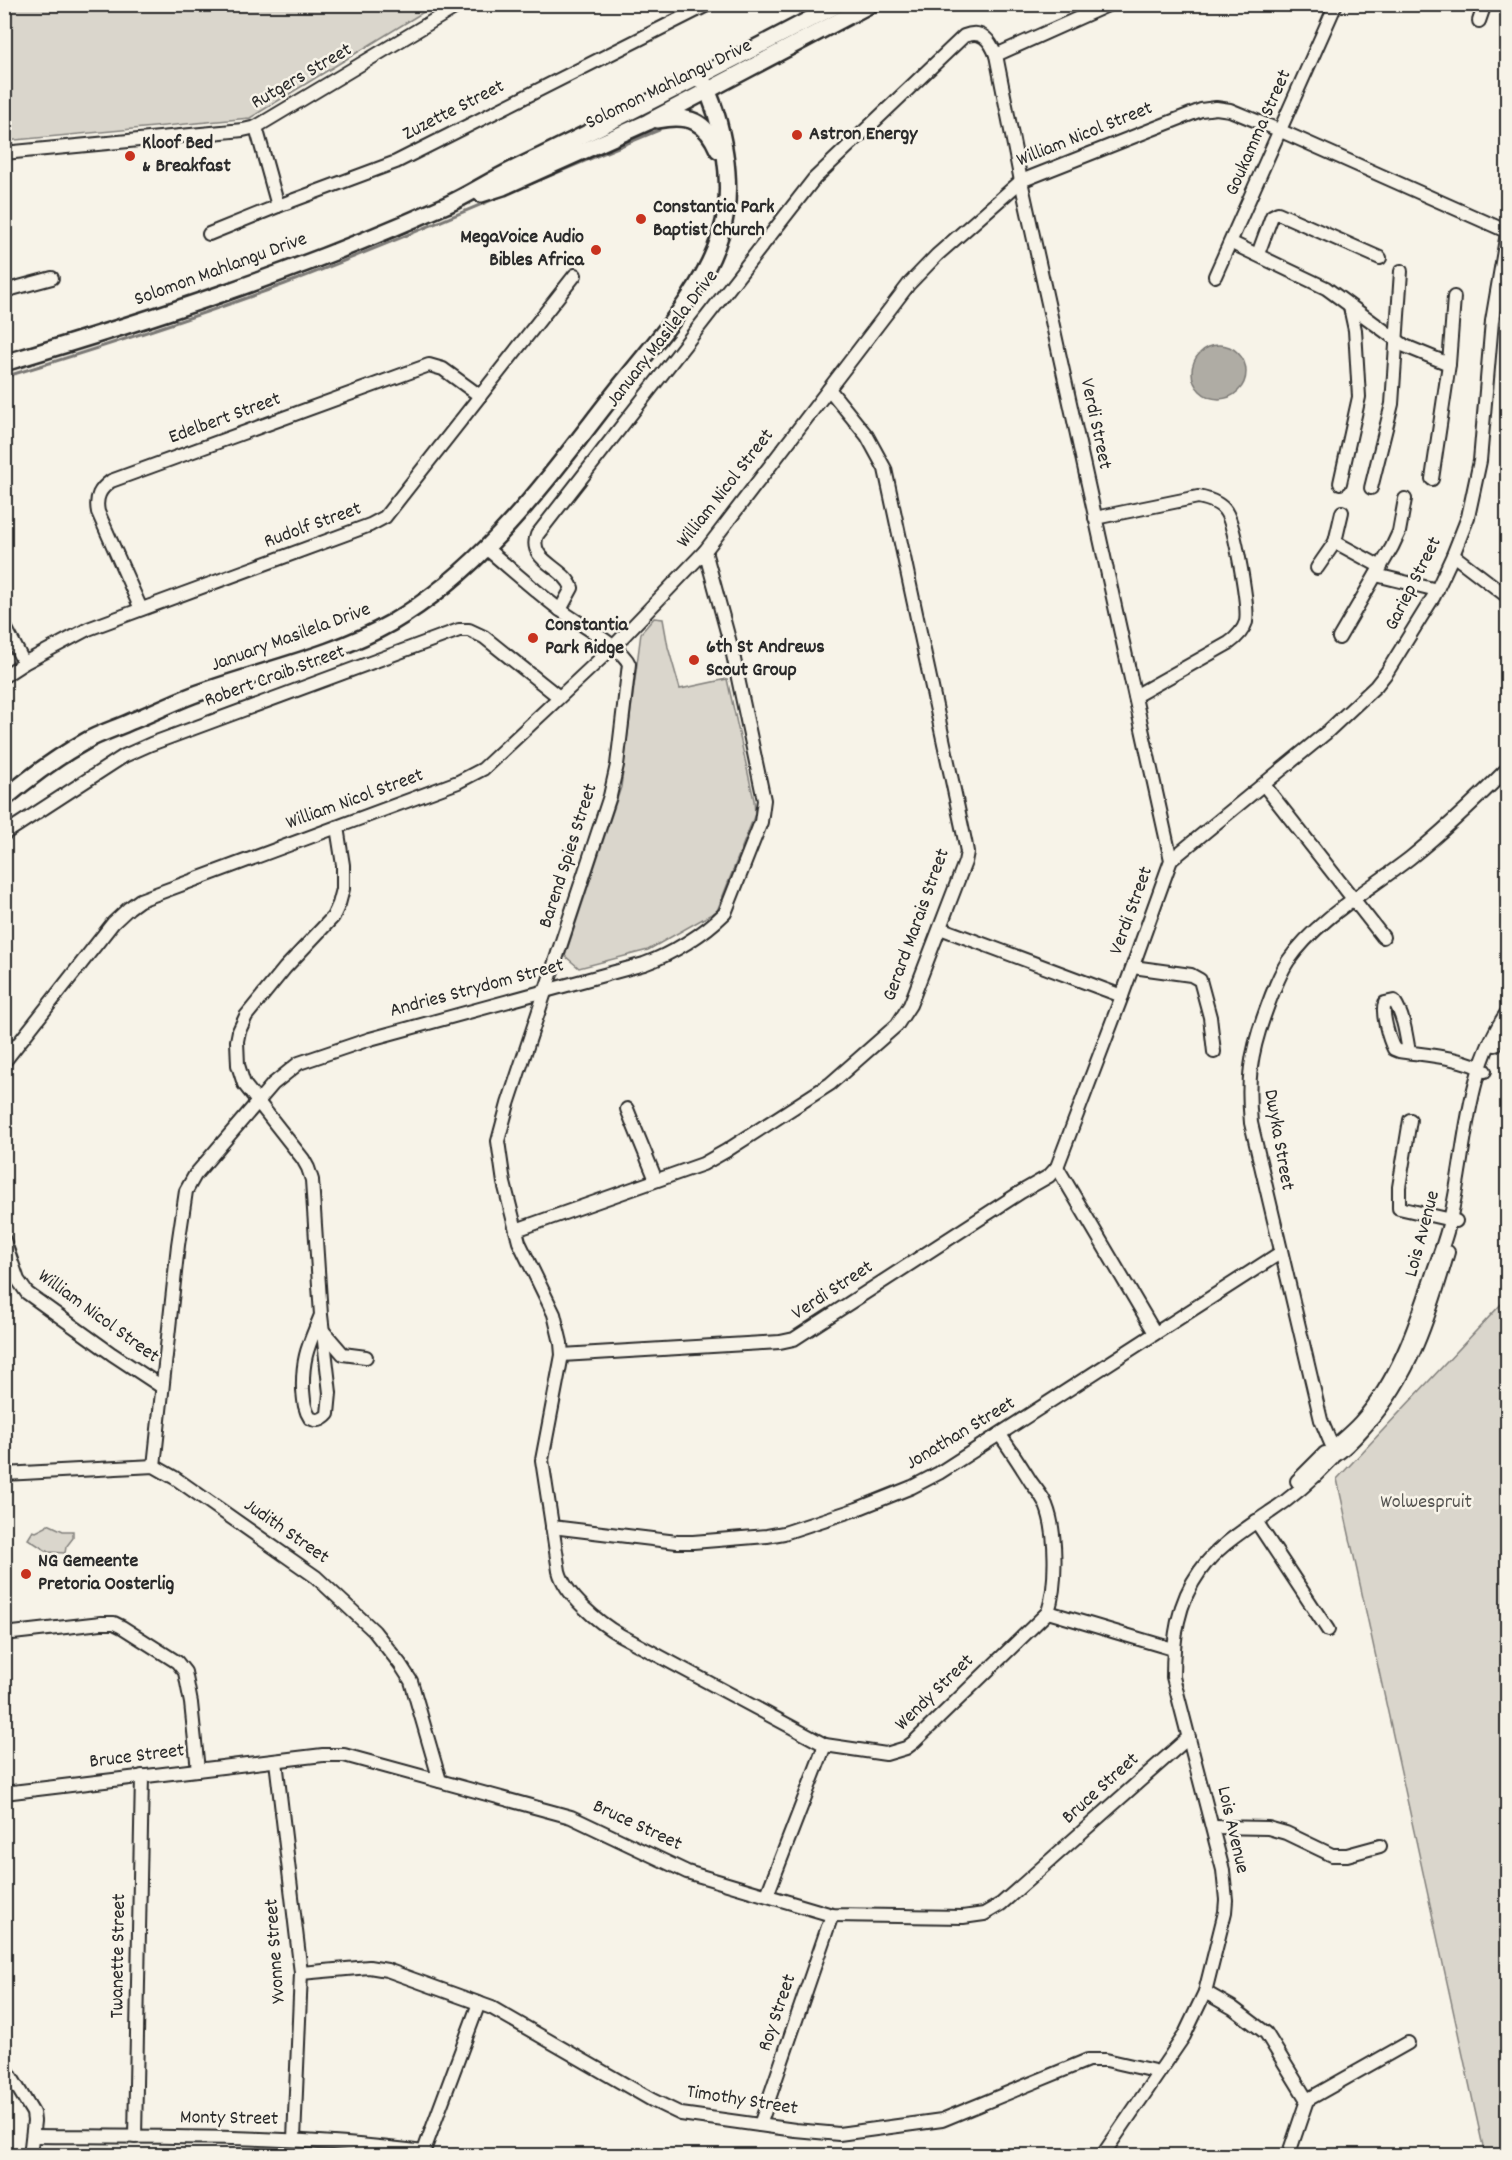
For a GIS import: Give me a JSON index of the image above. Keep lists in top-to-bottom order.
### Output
{
  "streets": {
    "main road": ["Solomon Mahlangu Drive", "January Masilela Drive"],
    "street": [
      "Rutgers Street",
      "Zuzette Street",
      "Goukamma Street",
      "William Nicol Street",
      "Edelbert Street",
      "Verdi Street",
      "Rudolf Street",
      "Gariep Street",
      "Robert Craib Street",
      "Barend Spies Street",
      "Gerard Marais Street",
      "Andries Strydom Street",
      "Dwyka Street",
      "Lois Avenue",
      "Jonathan Street",
      "Judith Street",
      "Wendy Street",
      "Bruce Street",
      "Yvonne Street",
      "Twanette Street",
      "Roy Street",
      "Timothy Street",
      "Monty Street"
    ]
  },
  "crossings": [
    ["Solomon Mahlangu Drive", "January Masilela Drive"],
    ["Goukamma Street", "William Nicol Street"],
    ["William Nicol Street", "Verdi Street"],
    ["William Nicol Street", "Gariep Street"],
    ["William Nicol Street", "Robert Craib Street"],
    ["William Nicol Street", "Barend Spies Street"],
    ["William Nicol Street", "Gerard Marais Street"],
    ["William Nicol Street", "Andries Strydom Street"],
    ["January Masilela Drive", "Verdi Street"],
    ["Edelbert Street", "Rudolf Street"],
    ["Verdi Street", "Gariep Street"],
    ["Verdi Street", "Barend Spies Street"],
    ["Barend Spies Street", "Gerard Marais Street"],
    ["Barend Spies Street", "Andries Strydom Street"],
    ["Barend Spies Street", "Jonathan Street"],
    ["Barend Spies Street", "Wendy Street"],
    ["Andries Strydom Street", "Judith Street"],
    ["Dwyka Street", "Lois Avenue"],
    ["Dwyka Street", "Jonathan Street"],
    ["Lois Avenue", "Bruce Street"],
    ["Lois Avenue", "Timothy Street"],
    ["Jonathan Street", "Wendy Street"],
    ["Judith Street", "Bruce Street"],
    ["Bruce Street", "Yvonne Street"],
    ["Bruce Street", "Twanette Street"],
    ["Bruce Street", "Roy Street"],
    ["Yvonne Street", "Timothy Street"],
    ["Yvonne Street", "Monty Street"],
    ["Twanette Street", "Monty Street"],
    ["Roy Street", "Timothy Street"]
  ],
  "parks": ["Wolwespruit"],
  "places": [
    "Astron Energy",
    "Kloof Bed & Breakfast",
    "Constantia Park Baptist Church",
    "MegaVoice Audio Bibles Africa",
    "Constantia Park Ridge",
    "6th St Andrews Scout Group",
    "NG Gemeente Pretoria Oosterlig"
  ]
}
